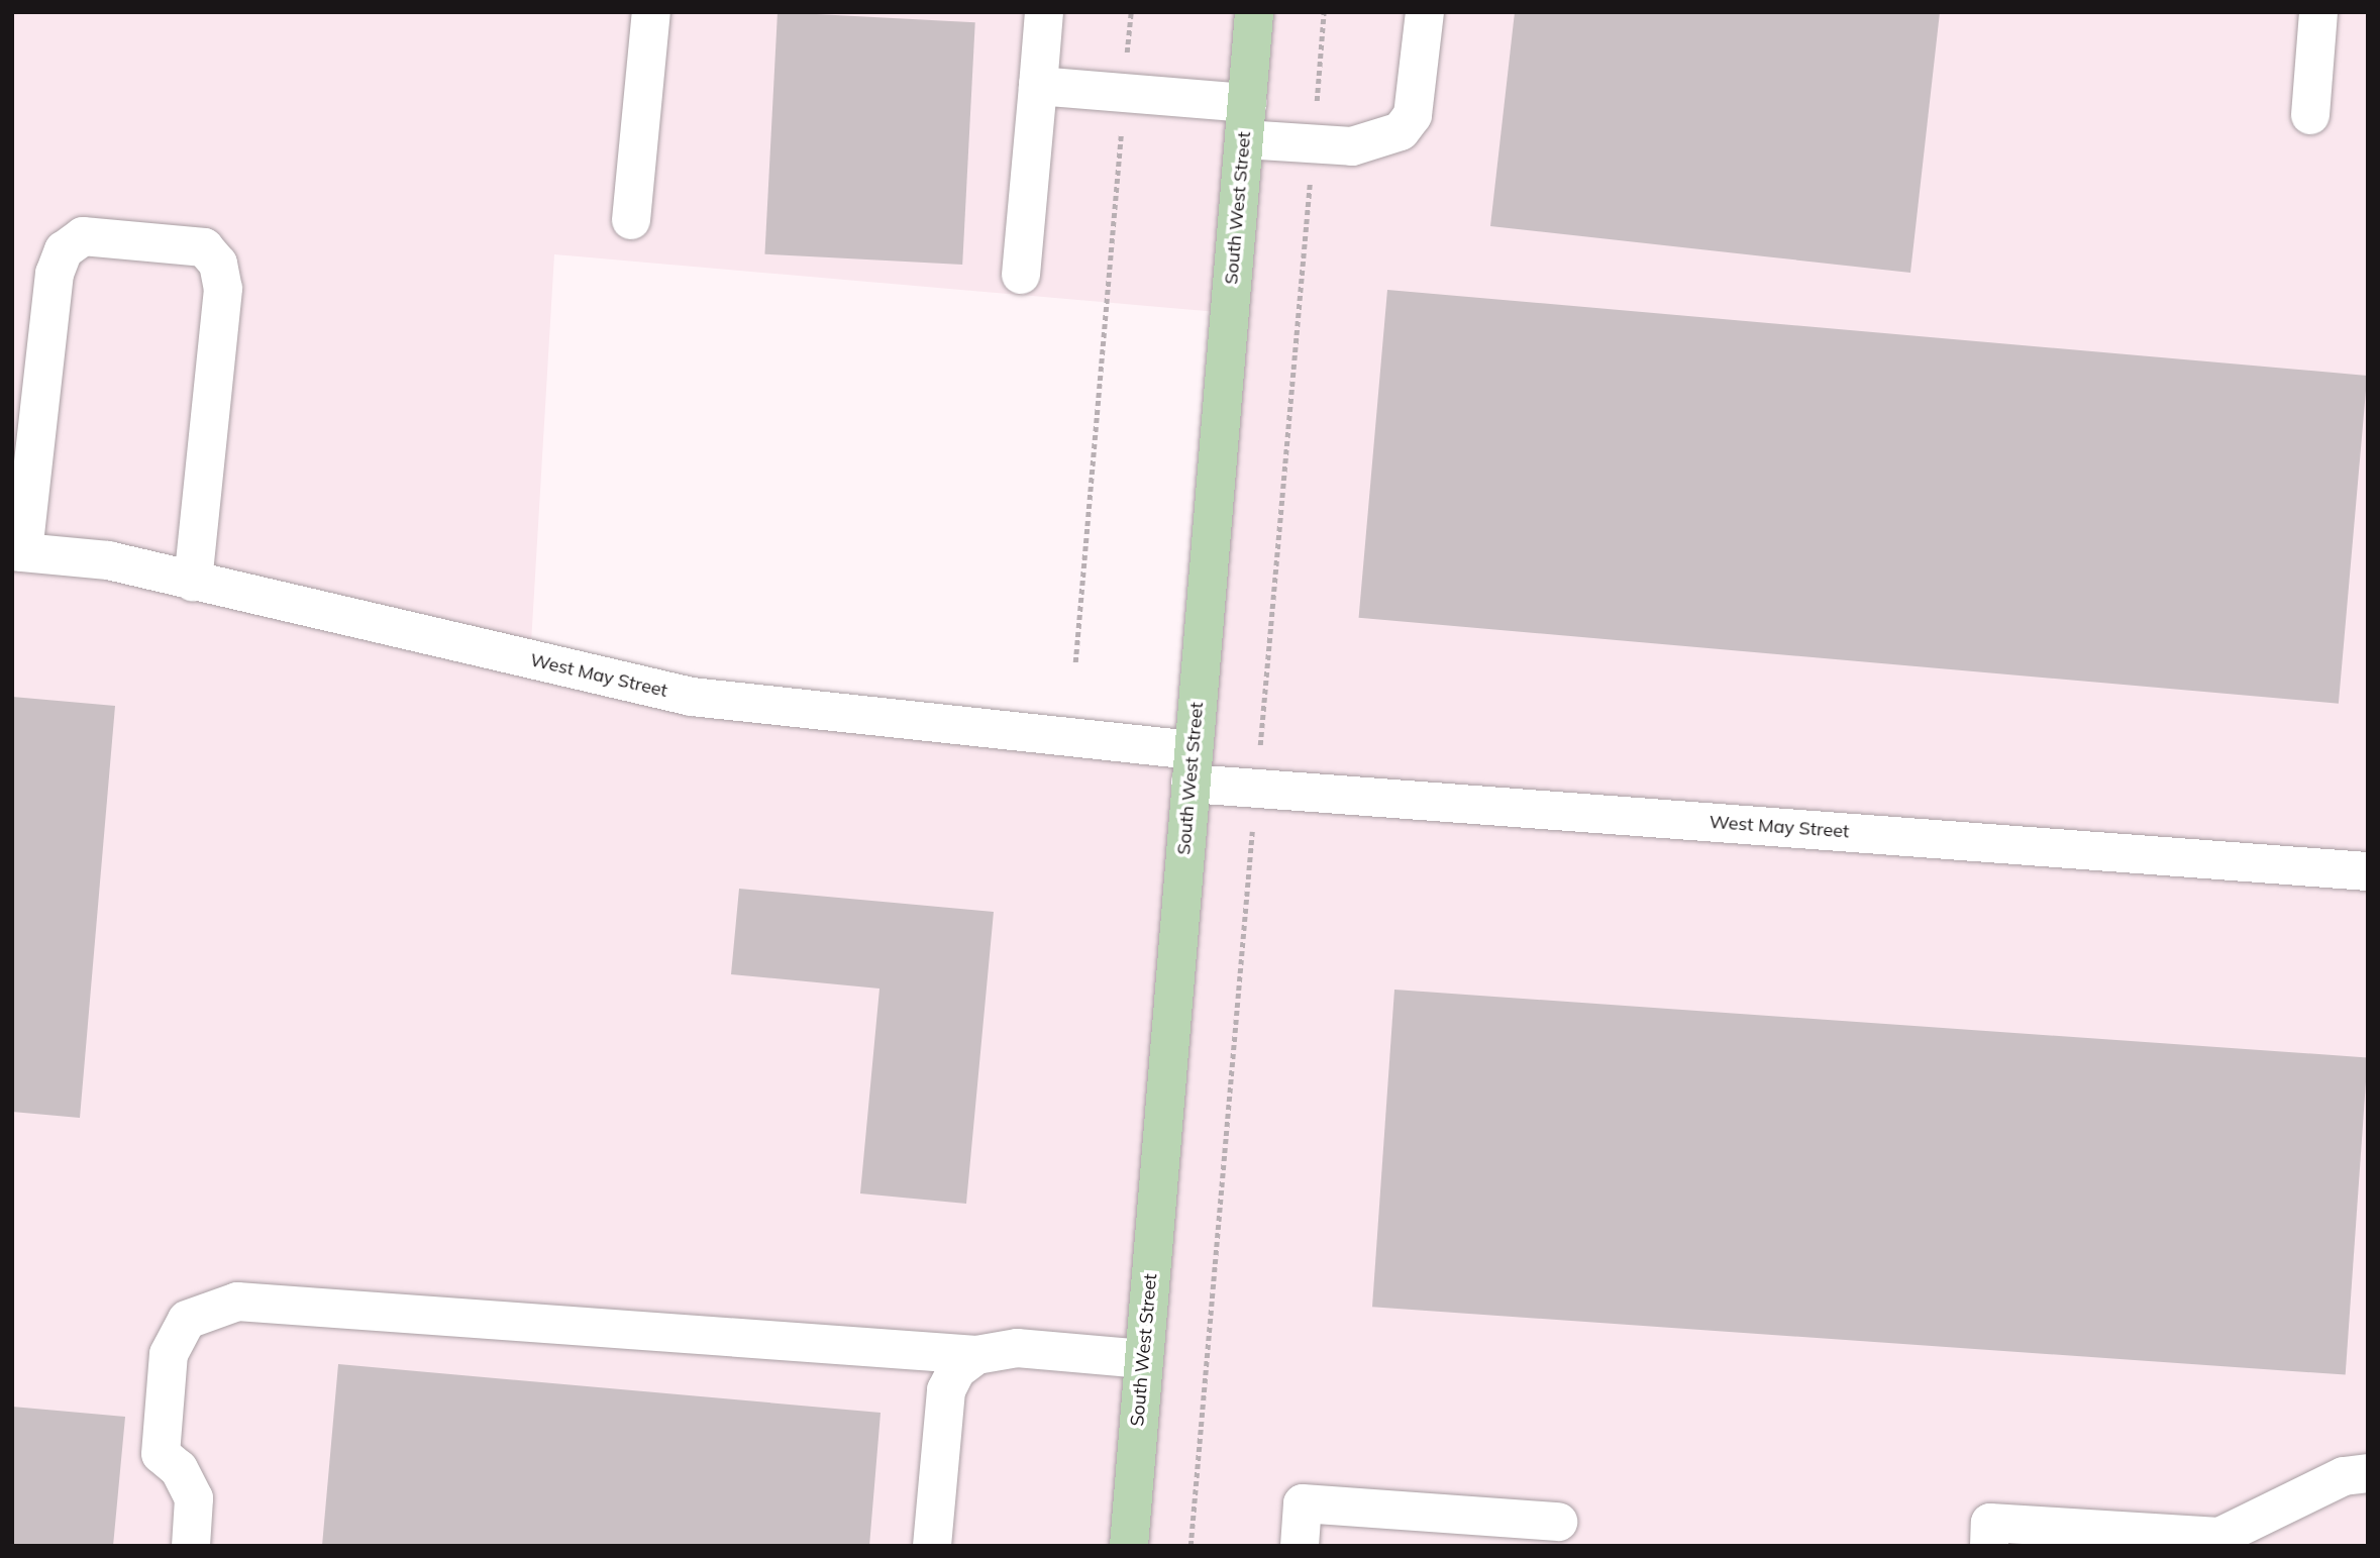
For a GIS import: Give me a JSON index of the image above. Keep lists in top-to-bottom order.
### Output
{
  "streets": {
    "main road": ["South West Street"],
    "street": ["West May Street"]
  },
  "crossings": [
    ["South West Street", "West May Street"]
  ]
}
